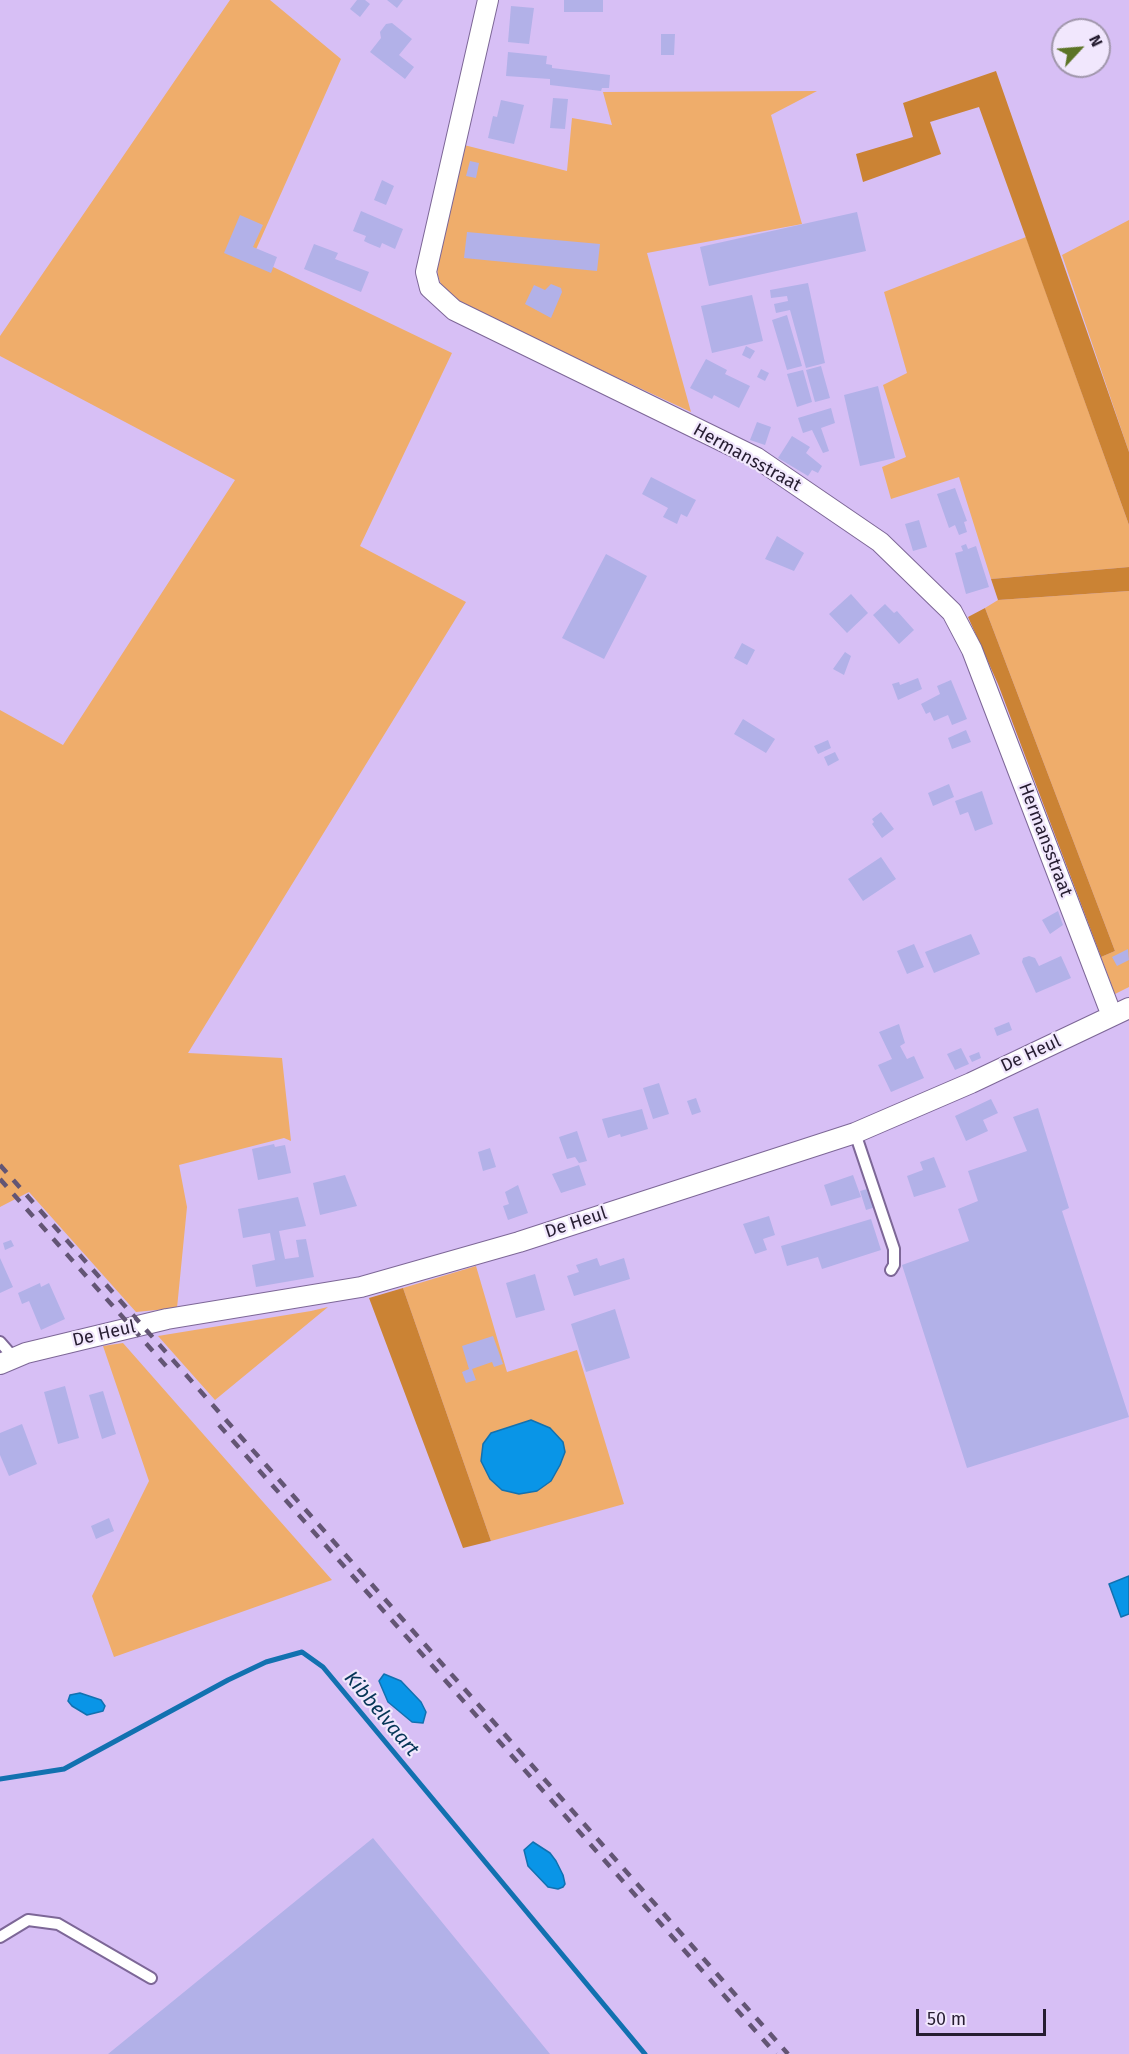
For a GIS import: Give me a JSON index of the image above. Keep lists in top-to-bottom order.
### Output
{
  "streets": {
    "street": ["Hermansstraat", "De Heul"]
  },
  "crossings": [
    ["Hermansstraat", "De Heul"]
  ],
  "water": ["Kibbelvaart"],
  "scale_bar": "50 m",
  "north": "top right"
}
